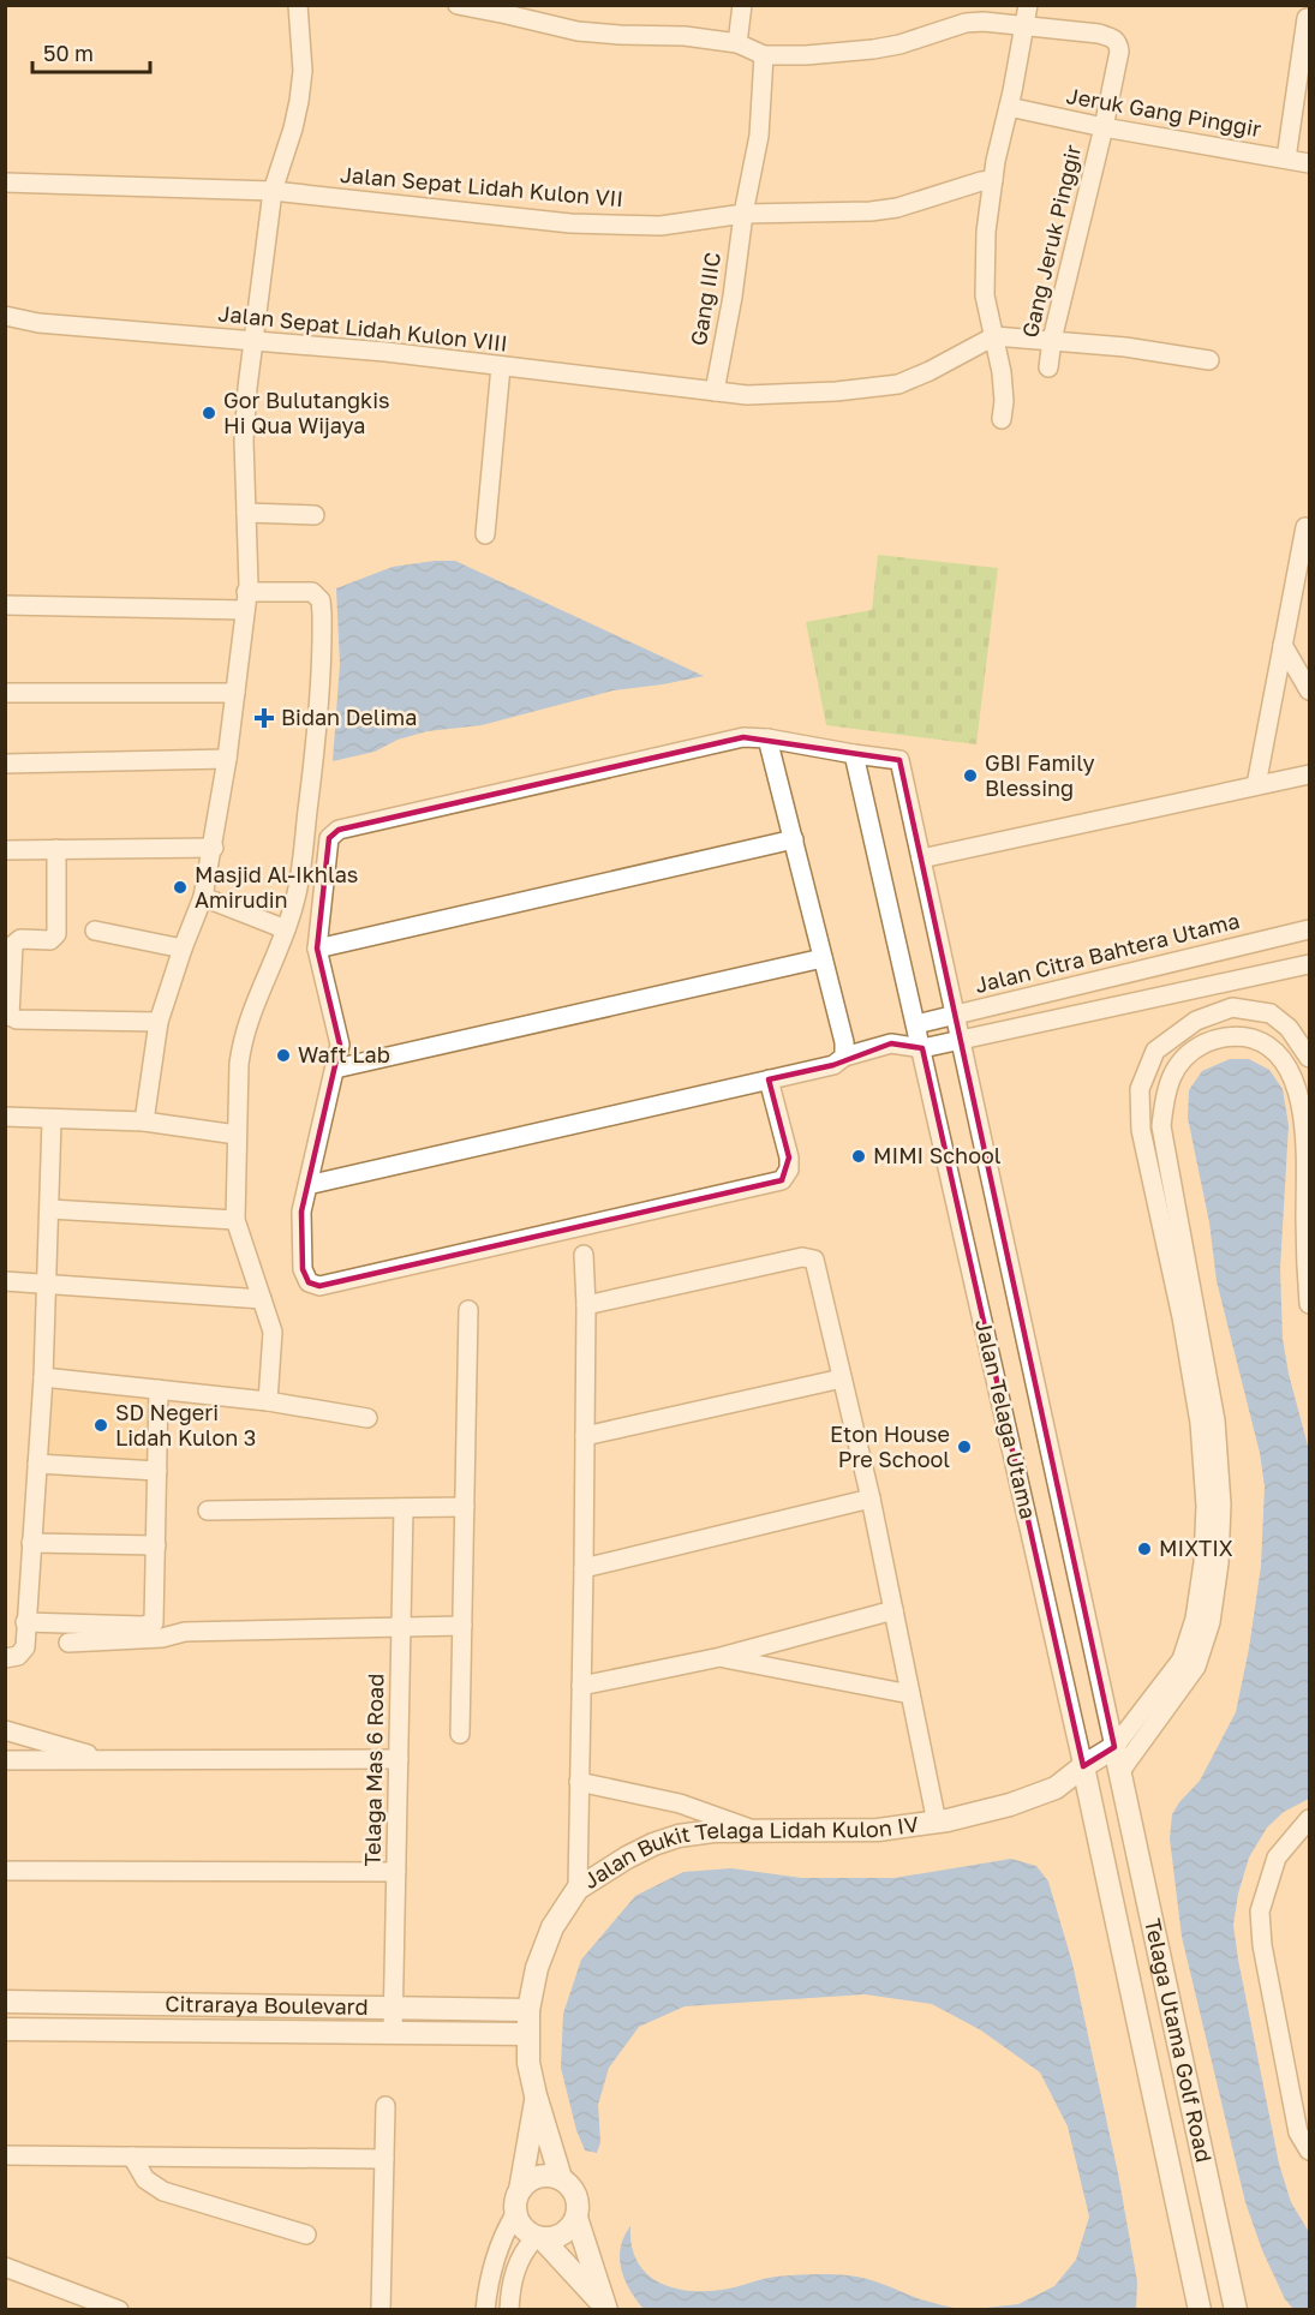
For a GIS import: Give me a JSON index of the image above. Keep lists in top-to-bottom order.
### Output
{
  "streets": {
    "main road": [
      "Jalan Telaga Utama",
      "Jalan Bukit Telaga Lidah Kulon IV",
      "Citraraya Boulevard",
      "Telaga Utama Golf Road"
    ],
    "street": [
      "Jeruk Gang Pinggir",
      "Jalan Sepat Lidah Kulon VII",
      "Gang Jeruk Pinggir",
      "Gang IIIC",
      "Jalan Sepat Lidah Kulon VIII",
      "Jalan Citra Bahtera Utama",
      "Telaga Mas 6 Road"
    ]
  },
  "crossings": [
    ["Jeruk Gang Pinggir", "Gang Jeruk Pinggir"],
    ["Jalan Sepat Lidah Kulon VII", "Gang IIIC"],
    ["Gang IIIC", "Jalan Sepat Lidah Kulon VIII"],
    ["Jalan Citra Bahtera Utama", "Jalan Telaga Utama"],
    ["Jalan Telaga Utama", "Jalan Bukit Telaga Lidah Kulon IV"],
    ["Jalan Telaga Utama", "Telaga Utama Golf Road"],
    ["Telaga Mas 6 Road", "Citraraya Boulevard"],
    ["Jalan Bukit Telaga Lidah Kulon IV", "Citraraya Boulevard"],
    ["Jalan Bukit Telaga Lidah Kulon IV", "Telaga Utama Golf Road"]
  ],
  "places": {
    "other": [
      "Gor Bulutangkis Hi Qua Wijaya",
      "GBI Family Blessing",
      "Masjid Al-Ikhlas Amirudin",
      "Waft Lab",
      "MIMI School",
      "SD Negeri Lidah Kulon 3",
      "Eton House Pre School",
      "MIXTIX"
    ],
    "health": ["Bidan Delima"]
  },
  "scale_bar": "50 m"
}
